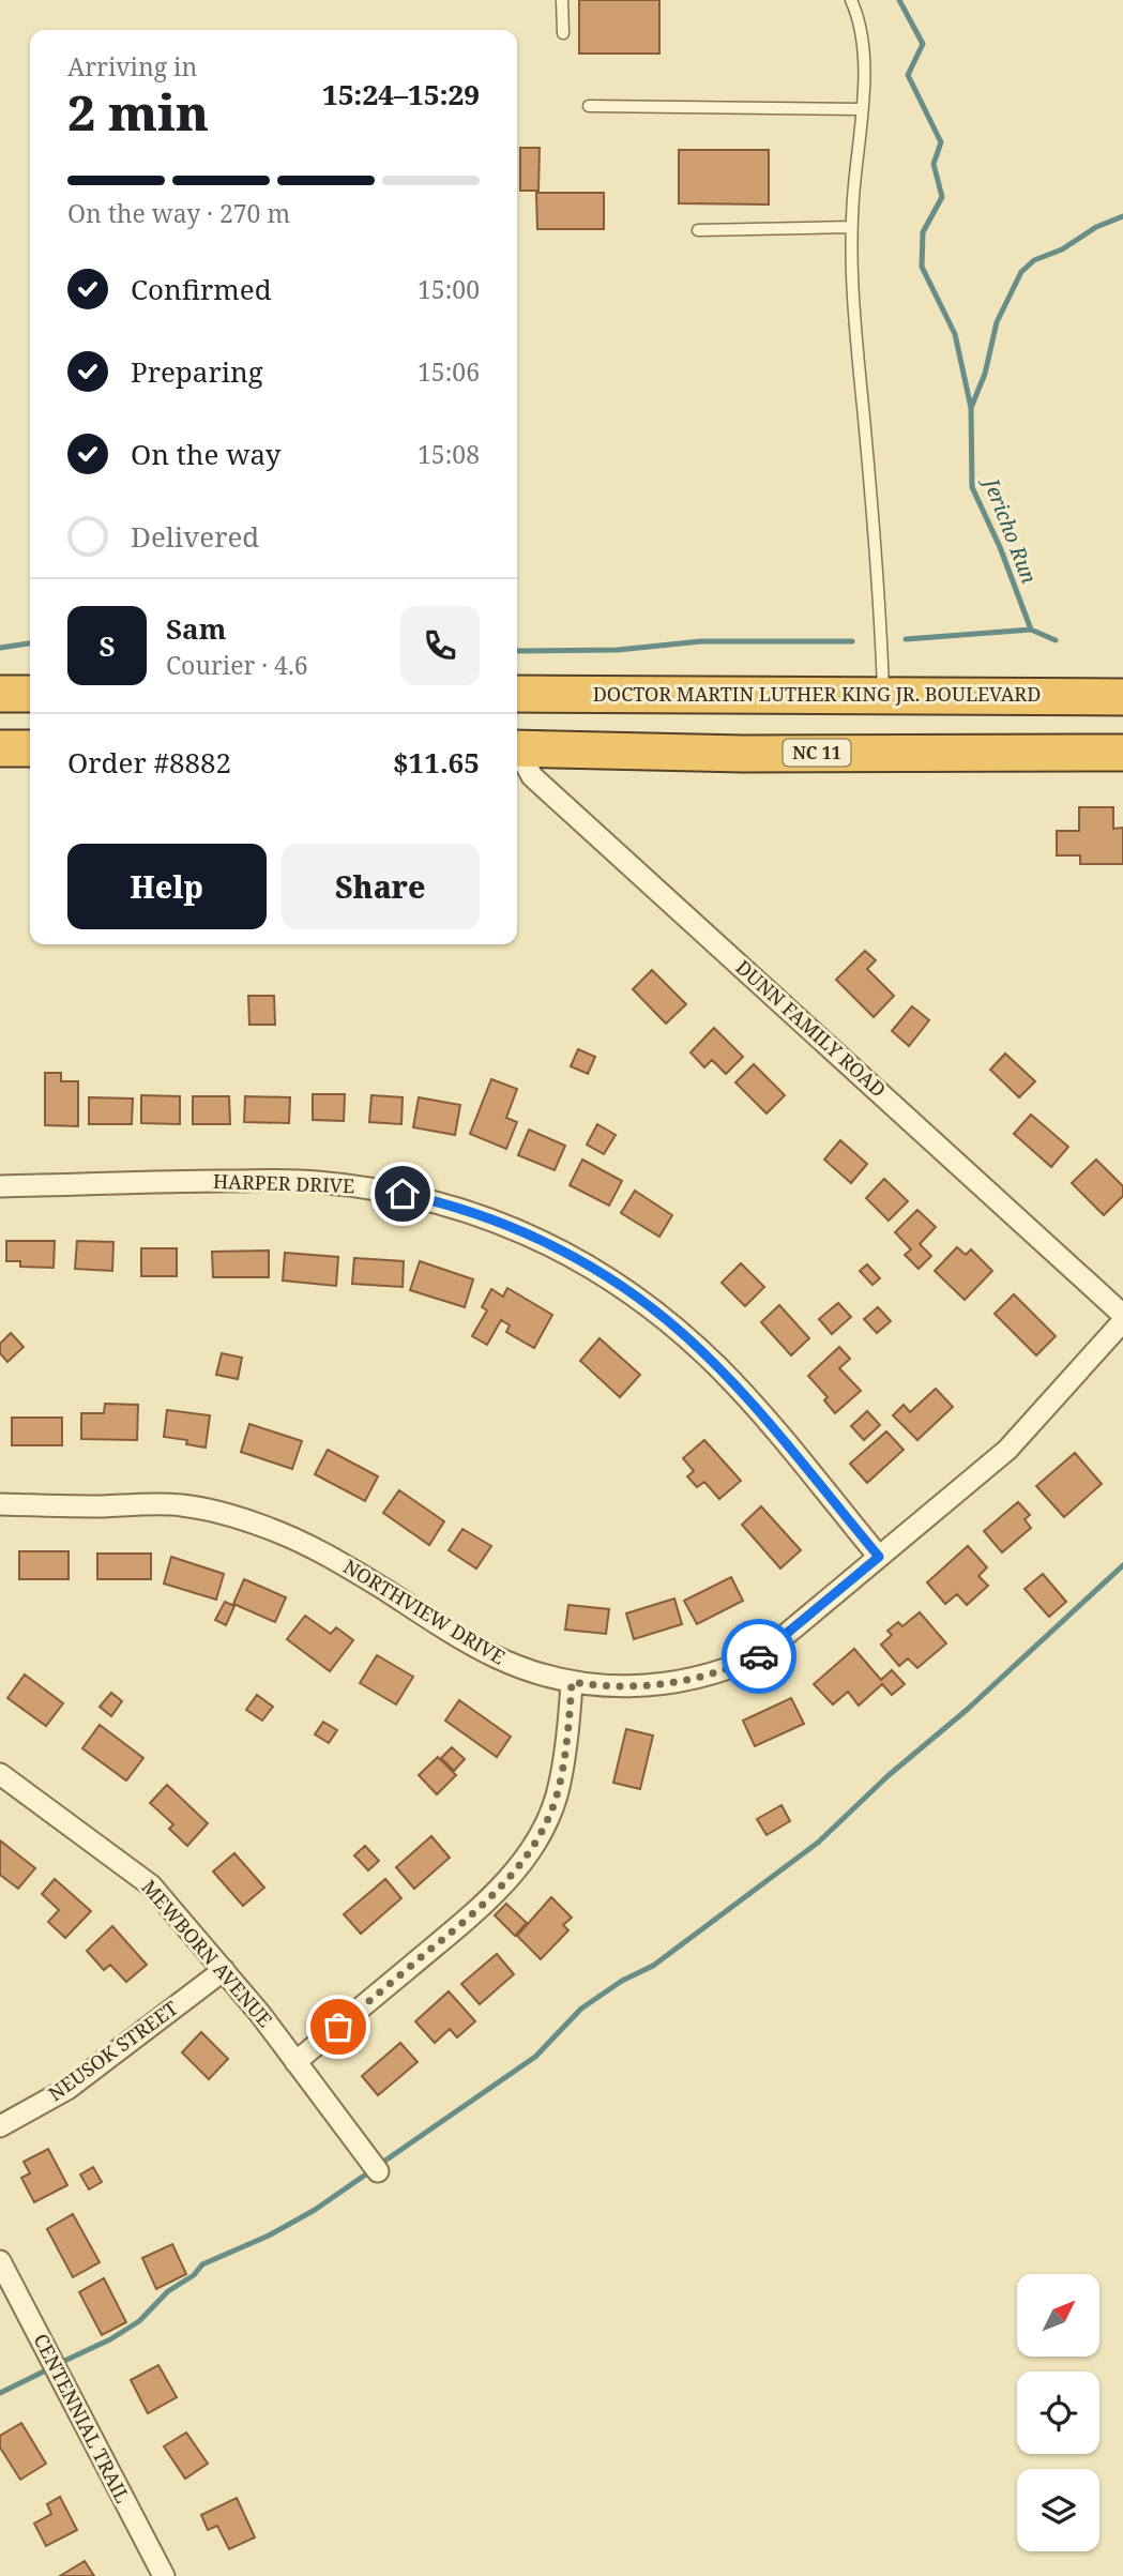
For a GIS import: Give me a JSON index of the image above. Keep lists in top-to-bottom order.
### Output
{
  "streets": {
    "highway": ["DOCTOR MARTIN LUTHER KING JR. BOULEVARD", "NC 11"],
    "street": [
      "DUNN FAMILY ROAD",
      "HARPER DRIVE",
      "NORTHVIEW DRIVE",
      "MEWBORN AVENUE",
      "NEUSOK STREET",
      "CENTENNIAL TRAIL"
    ]
  },
  "crossings": [
    ["HARPER DRIVE", "NORTHVIEW DRIVE"],
    ["MEWBORN AVENUE", "NEUSOK STREET"]
  ],
  "water": ["Jericho Run"],
  "north": "top right",
  "page": {
    "heading": ["2 min", "Arriving in", "15:24–15:29"],
    "panel": [
      "Sam",
      "Courier · 4.6",
      "Order #8882",
      "$11.65"
    ],
    "bar": "On the way · 270 m",
    "list": [
      ["Confirmed", "15:00"],
      ["Preparing", "15:06"],
      ["On the way", "15:08"],
      "Delivered"
    ],
    "round": "S",
    "buttons": ["Help", "Share"]
  }
}
